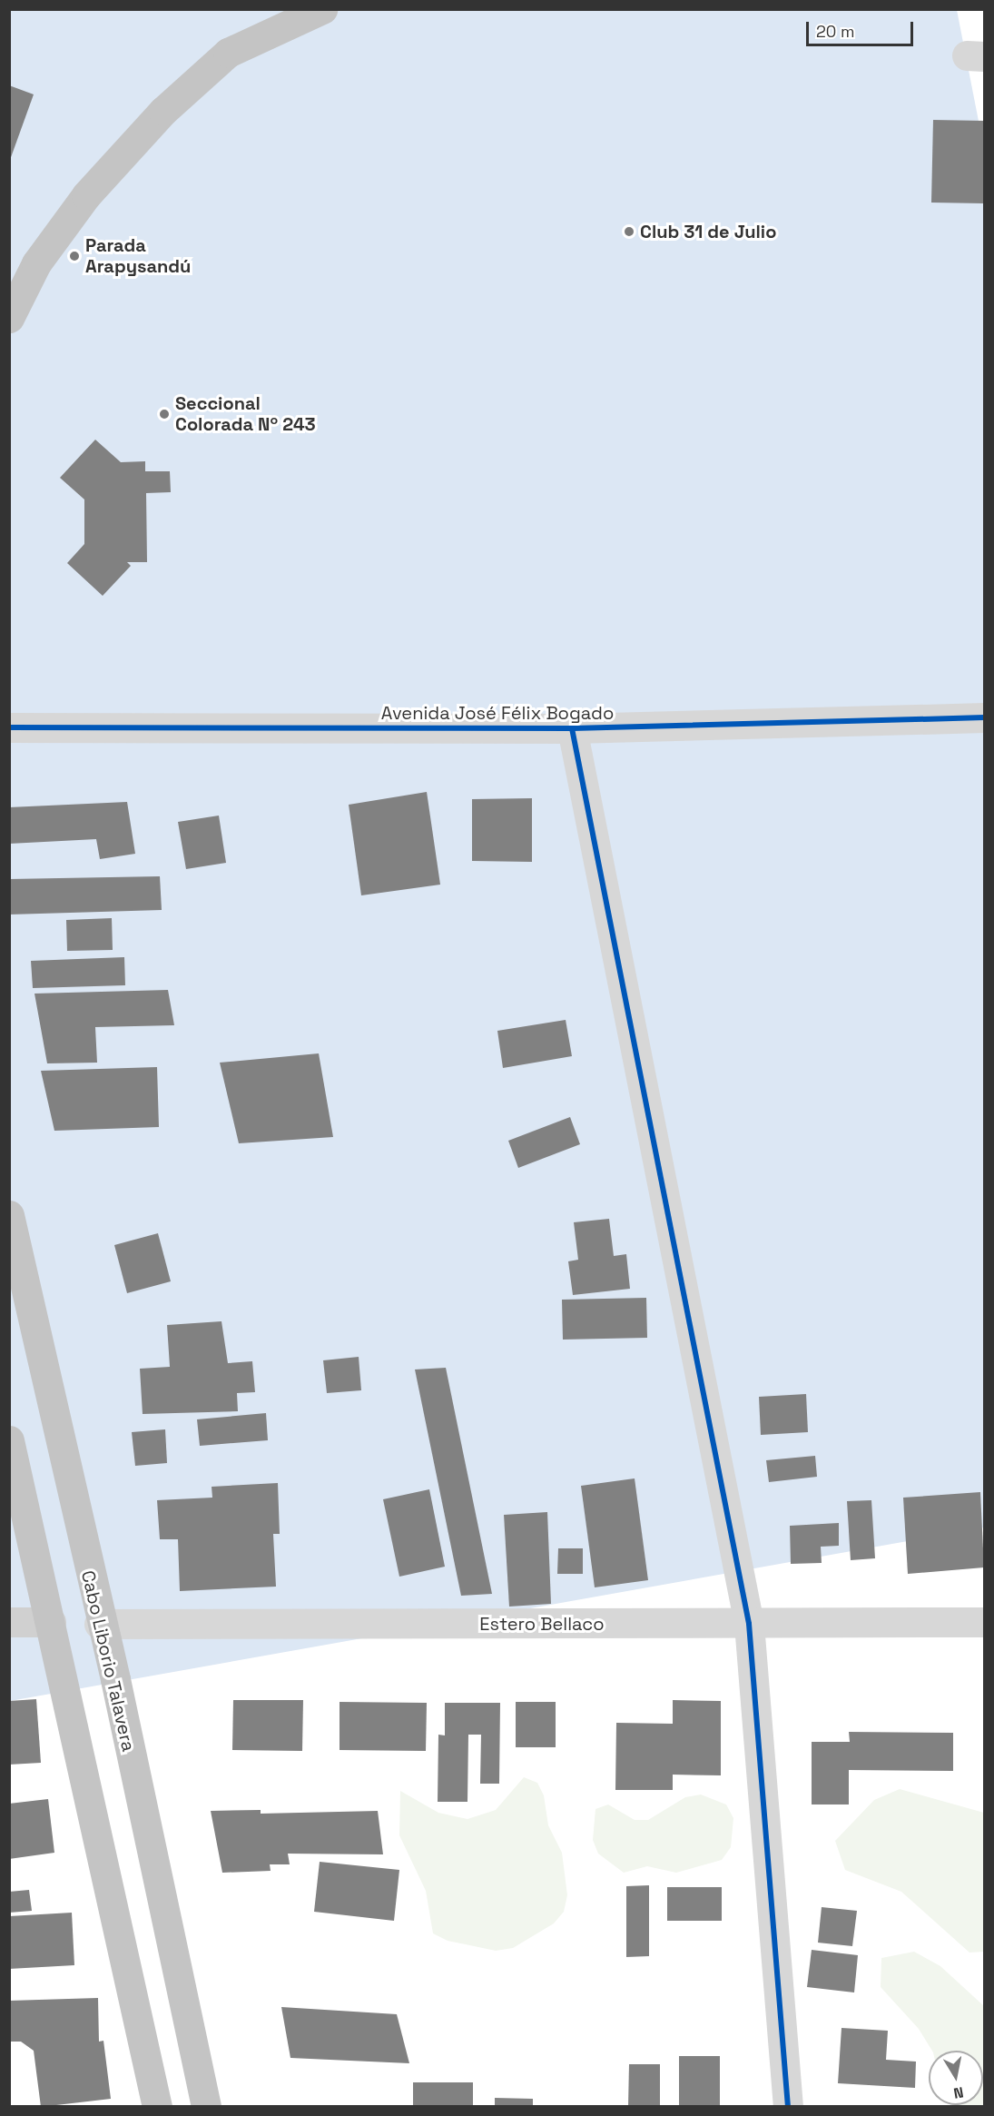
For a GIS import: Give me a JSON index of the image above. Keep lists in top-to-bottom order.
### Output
{
  "streets": {
    "highway": ["Cabo Liborio Talavera"],
    "street": ["Avenida José Félix Bogado", "Estero Bellaco"]
  },
  "crossings": [
    ["Estero Bellaco", "Cabo Liborio Talavera"]
  ],
  "places": ["Club 31 de Julio", "Parada Arapysandú", "Seccional Colorada Nº 243"],
  "scale_bar": "20 m",
  "north": "bottom"
}
